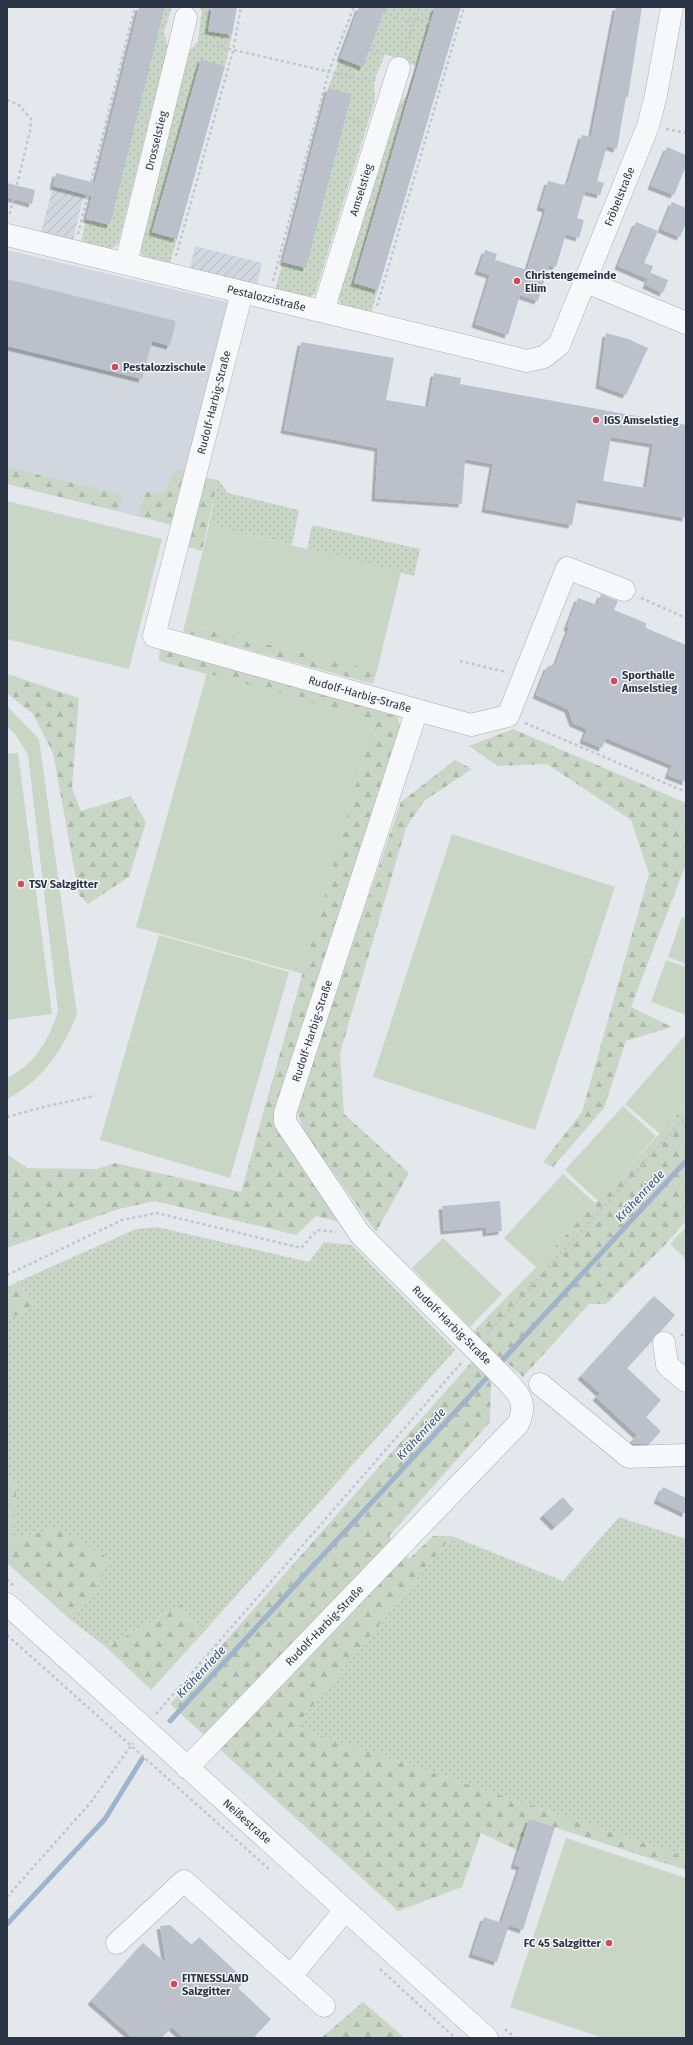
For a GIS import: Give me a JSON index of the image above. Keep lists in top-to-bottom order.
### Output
{
  "streets": {
    "street": [
      "Drosselstieg",
      "Amselstieg",
      "Fröbelstraße",
      "Pestalozzistraße",
      "Rudolf-Harbig-Straße",
      "Neißestraße"
    ]
  },
  "crossings": [
    ["Drosselstieg", "Pestalozzistraße"],
    ["Amselstieg", "Pestalozzistraße"],
    ["Fröbelstraße", "Pestalozzistraße"],
    ["Pestalozzistraße", "Rudolf-Harbig-Straße"],
    ["Rudolf-Harbig-Straße", "Neißestraße"]
  ],
  "water": ["Krähenriede"],
  "places": [
    "Christengemeinde Elim",
    "Pestalozzischule",
    "IGS Amselstieg",
    "Sporthalle Amselstieg",
    "TSV Salzgitter",
    "FC 45 Salzgitter",
    "FITNESSLAND Salzgitter"
  ]
}
